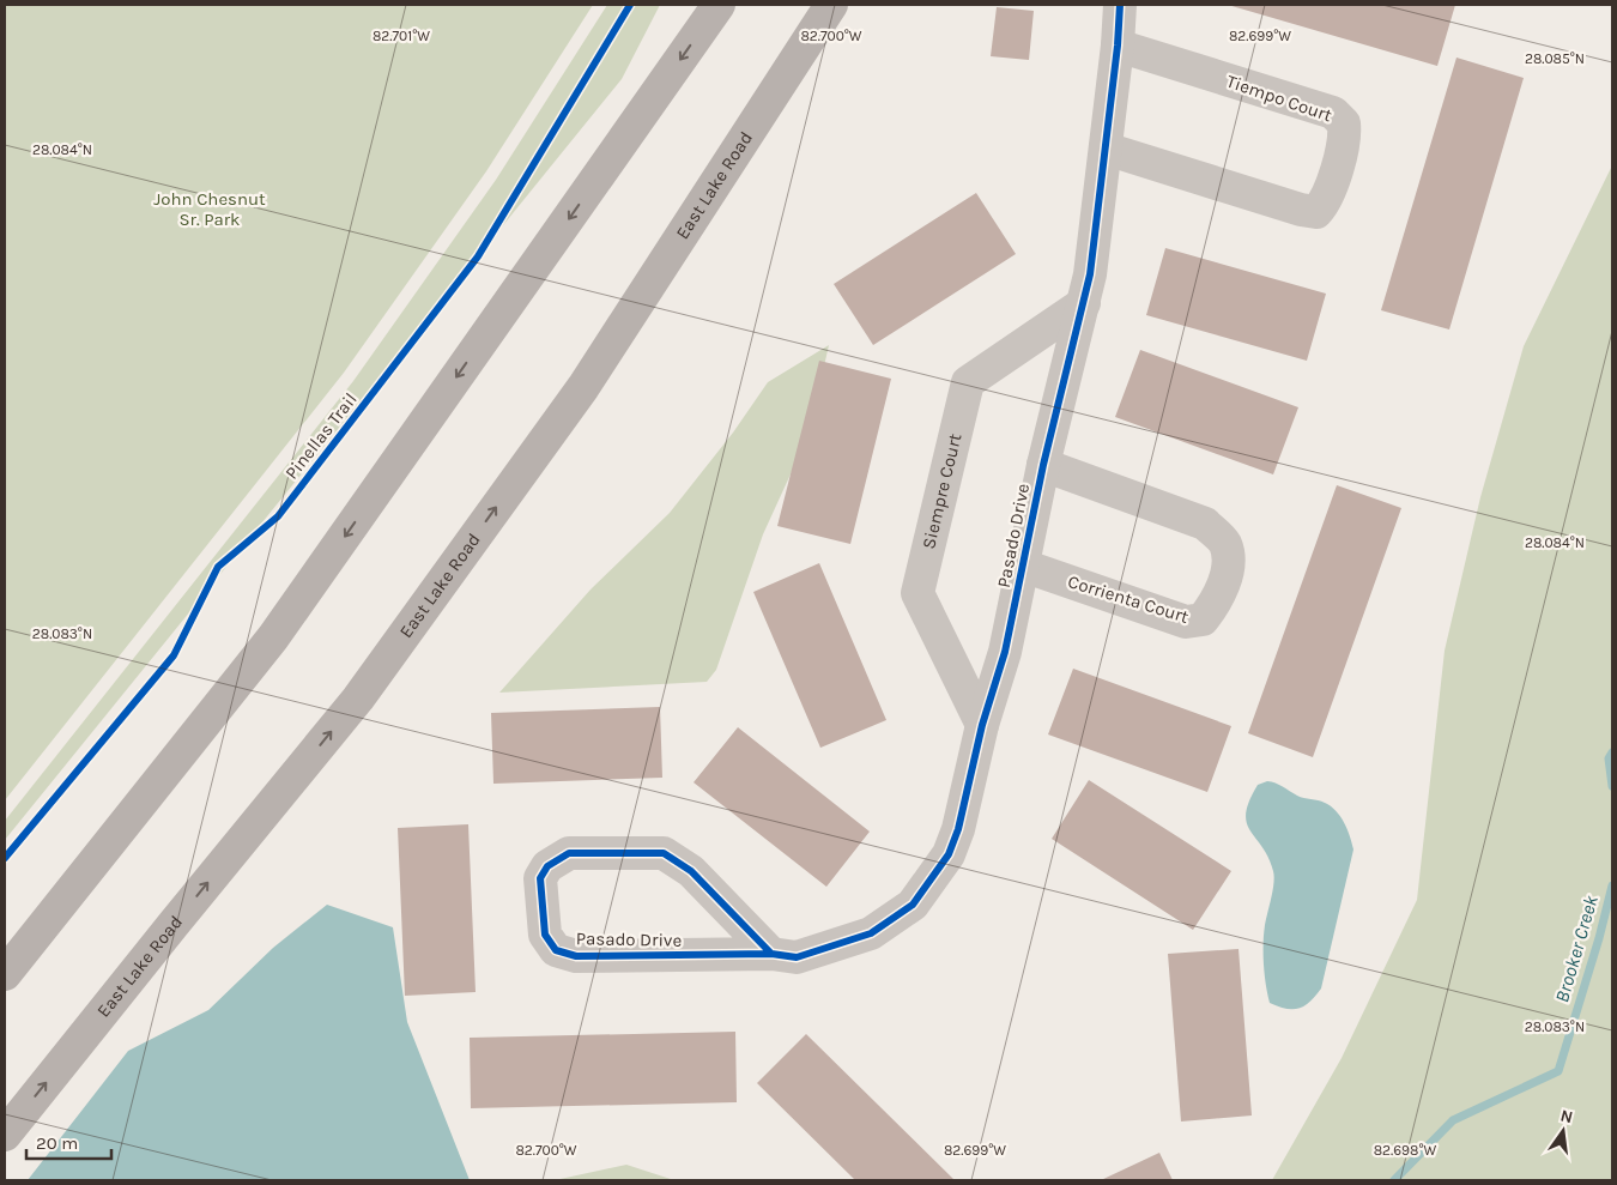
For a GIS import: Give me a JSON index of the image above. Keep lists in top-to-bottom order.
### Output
{
  "streets": {
    "main road": ["East Lake Road"],
    "street": [
      "Tiempo Court",
      "Siempre Court",
      "Pasado Drive",
      "Corrienta Court"
    ],
    "cycle path": ["Pinellas Trail"]
  },
  "crossings": [
    ["Tiempo Court", "Pasado Drive"],
    ["Siempre Court", "Pasado Drive"],
    ["Pasado Drive", "Corrienta Court"]
  ],
  "water": ["Brooker Creek"],
  "parks": ["John Chesnut Sr. Park"],
  "scale_bar": "20 m",
  "north": "top",
  "coordinates": [
    "82.701°W",
    "82.700°W",
    "82.699°W",
    "28.085°N",
    "28.084°N",
    "28.083°N",
    "82.698°W"
  ]
}
